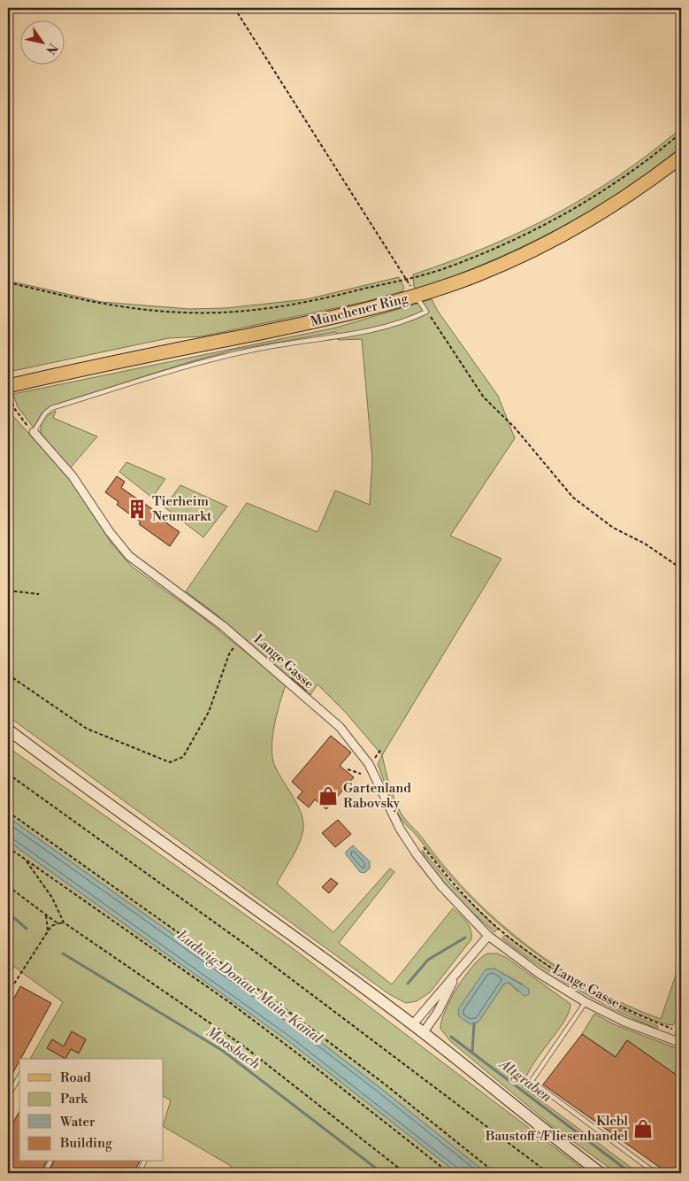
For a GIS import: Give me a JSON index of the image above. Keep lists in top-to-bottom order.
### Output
{
  "streets": {
    "main road": ["Münchener Ring"],
    "street": ["Lange Gasse"]
  },
  "water": ["Ludwig-Donau-Main-Kanal", "Moosbach", "Altgraben"],
  "places": {
    "building": ["Tierheim Neumarkt"],
    "shop": ["Gartenland Rabovsky", "Klebl Baustoff-/Fliesenhandel"]
  },
  "legend": [
    "Road",
    "Park",
    "Water",
    "Building"
  ],
  "north": "bottom right"
}
